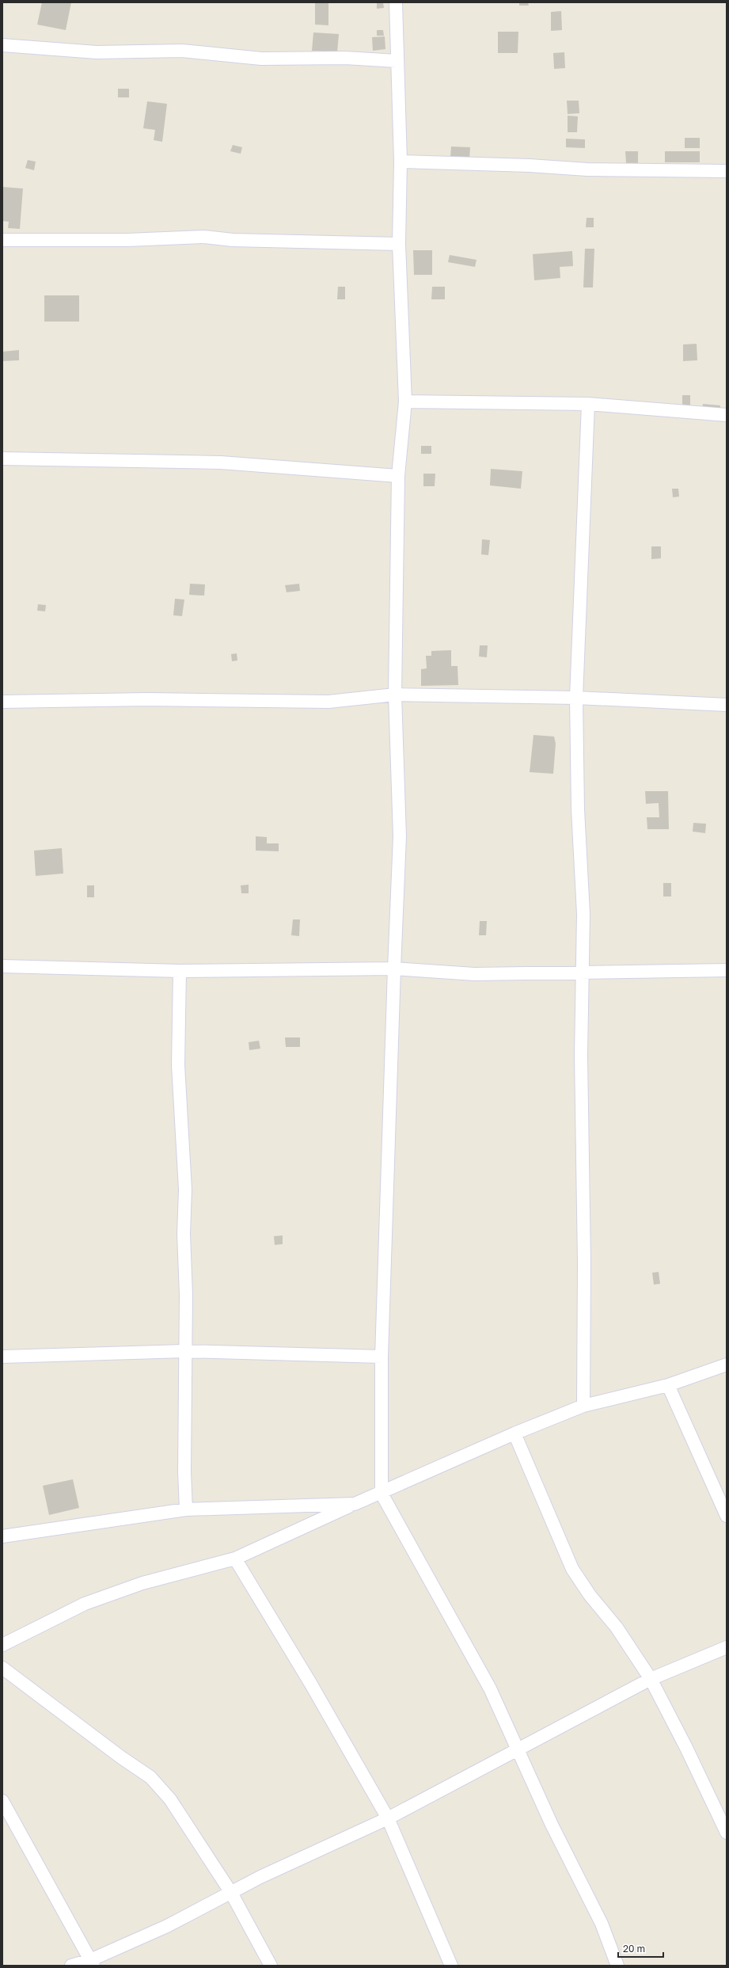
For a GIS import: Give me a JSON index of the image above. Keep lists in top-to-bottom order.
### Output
{
  "scale_bar": "20 m"
}
